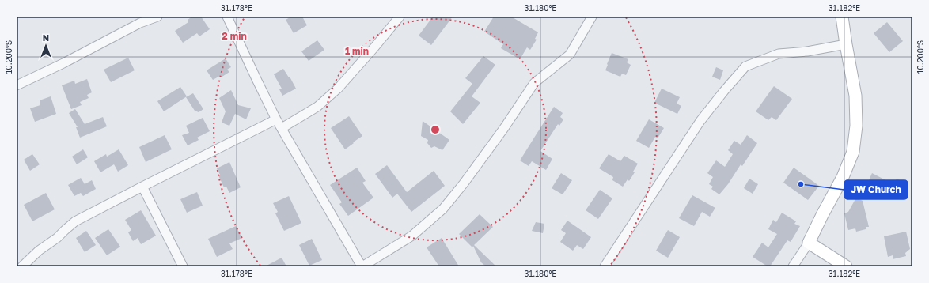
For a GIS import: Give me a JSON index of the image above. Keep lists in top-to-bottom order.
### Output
{
  "places": ["JW Church"],
  "north": "top",
  "coordinates": [
    "31.178°E",
    "31.180°E",
    "31.182°E",
    "10.200°S"
  ],
  "rings": ["2 min", "1 min"]
}
